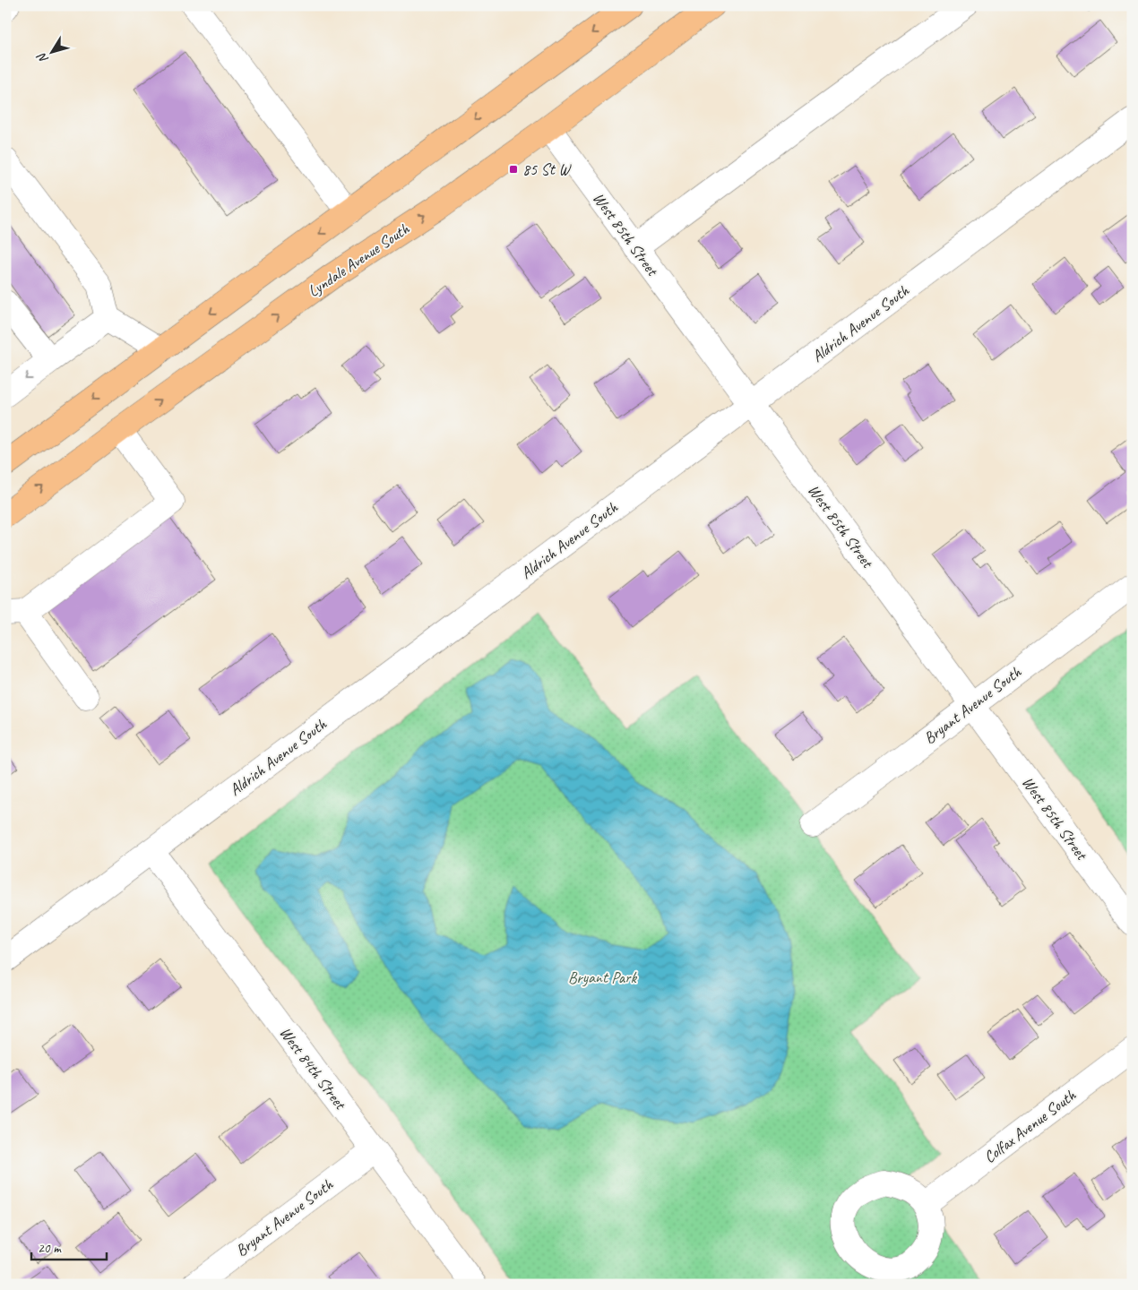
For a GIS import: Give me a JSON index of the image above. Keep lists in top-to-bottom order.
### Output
{
  "streets": {
    "main road": ["Lyndale Avenue South"],
    "street": [
      "West 85th Street",
      "Aldrich Avenue South",
      "Bryant Avenue South",
      "West 84th Street",
      "Colfax Avenue South"
    ]
  },
  "crossings": [
    ["West 85th Street", "Lyndale Avenue South"],
    ["West 85th Street", "Aldrich Avenue South"],
    ["West 85th Street", "Bryant Avenue South"],
    ["Aldrich Avenue South", "West 84th Street"],
    ["Bryant Avenue South", "West 84th Street"]
  ],
  "parks": ["Bryant Park"],
  "places": {
    "transit": ["85 St W"]
  },
  "scale_bar": "20 m",
  "north": "bottom left"
}
